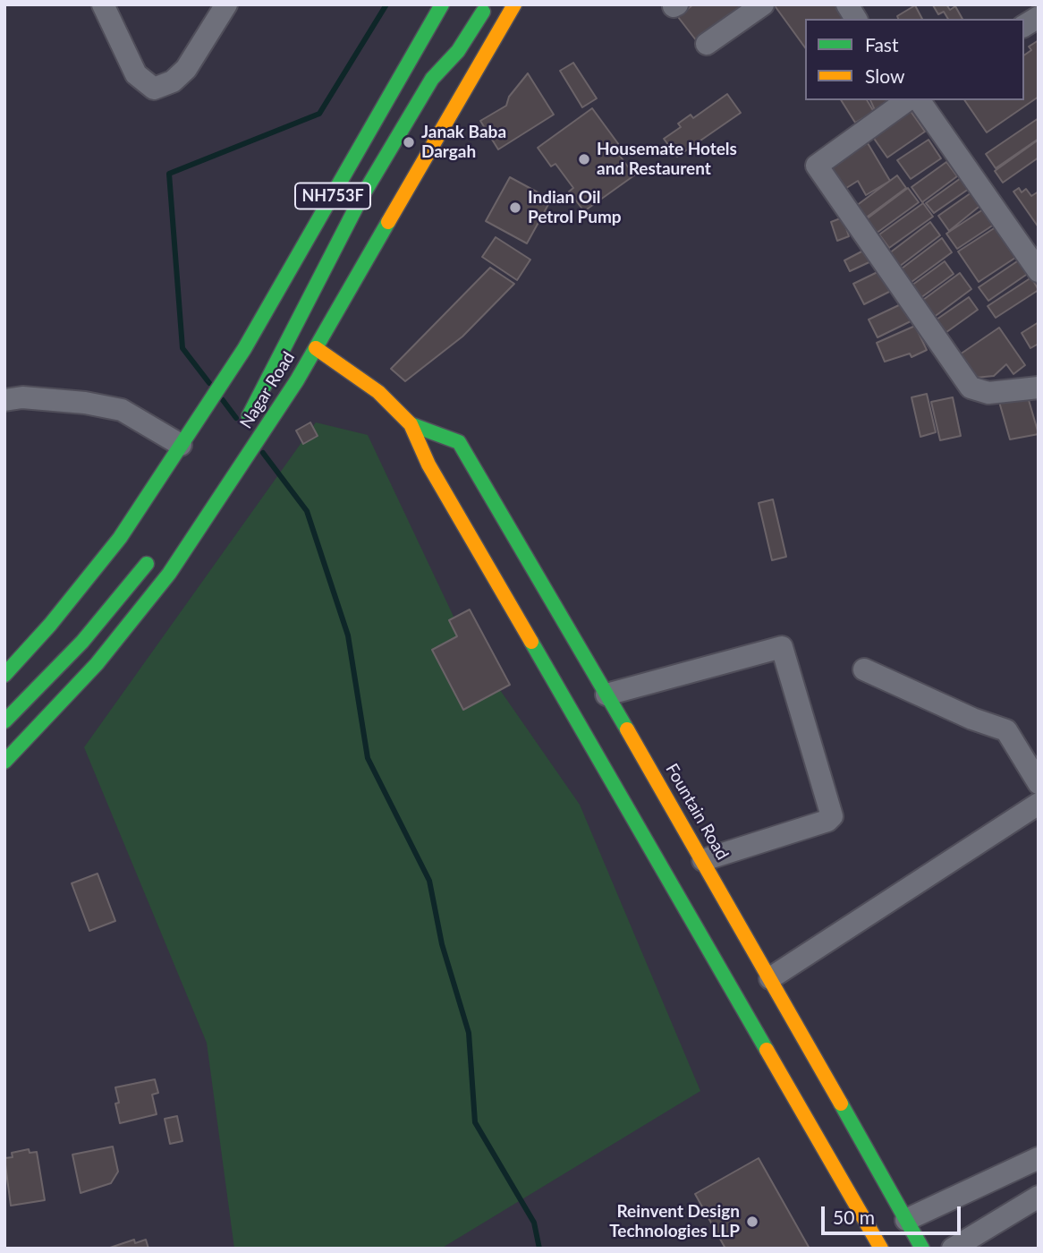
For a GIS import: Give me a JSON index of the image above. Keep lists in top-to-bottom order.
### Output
{
  "streets": {
    "main road": ["NH753F", "Nagar Road", "Fountain Road"]
  },
  "crossings": [
    ["Nagar Road", "Fountain Road"]
  ],
  "places": [
    "Janak Baba Dargah",
    "Housemate Hotels and Restaurent",
    "Indian Oil Petrol Pump",
    "Reinvent Design Technologies LLP"
  ],
  "legend": ["Fast", "Slow"],
  "scale_bar": "50 m"
}
